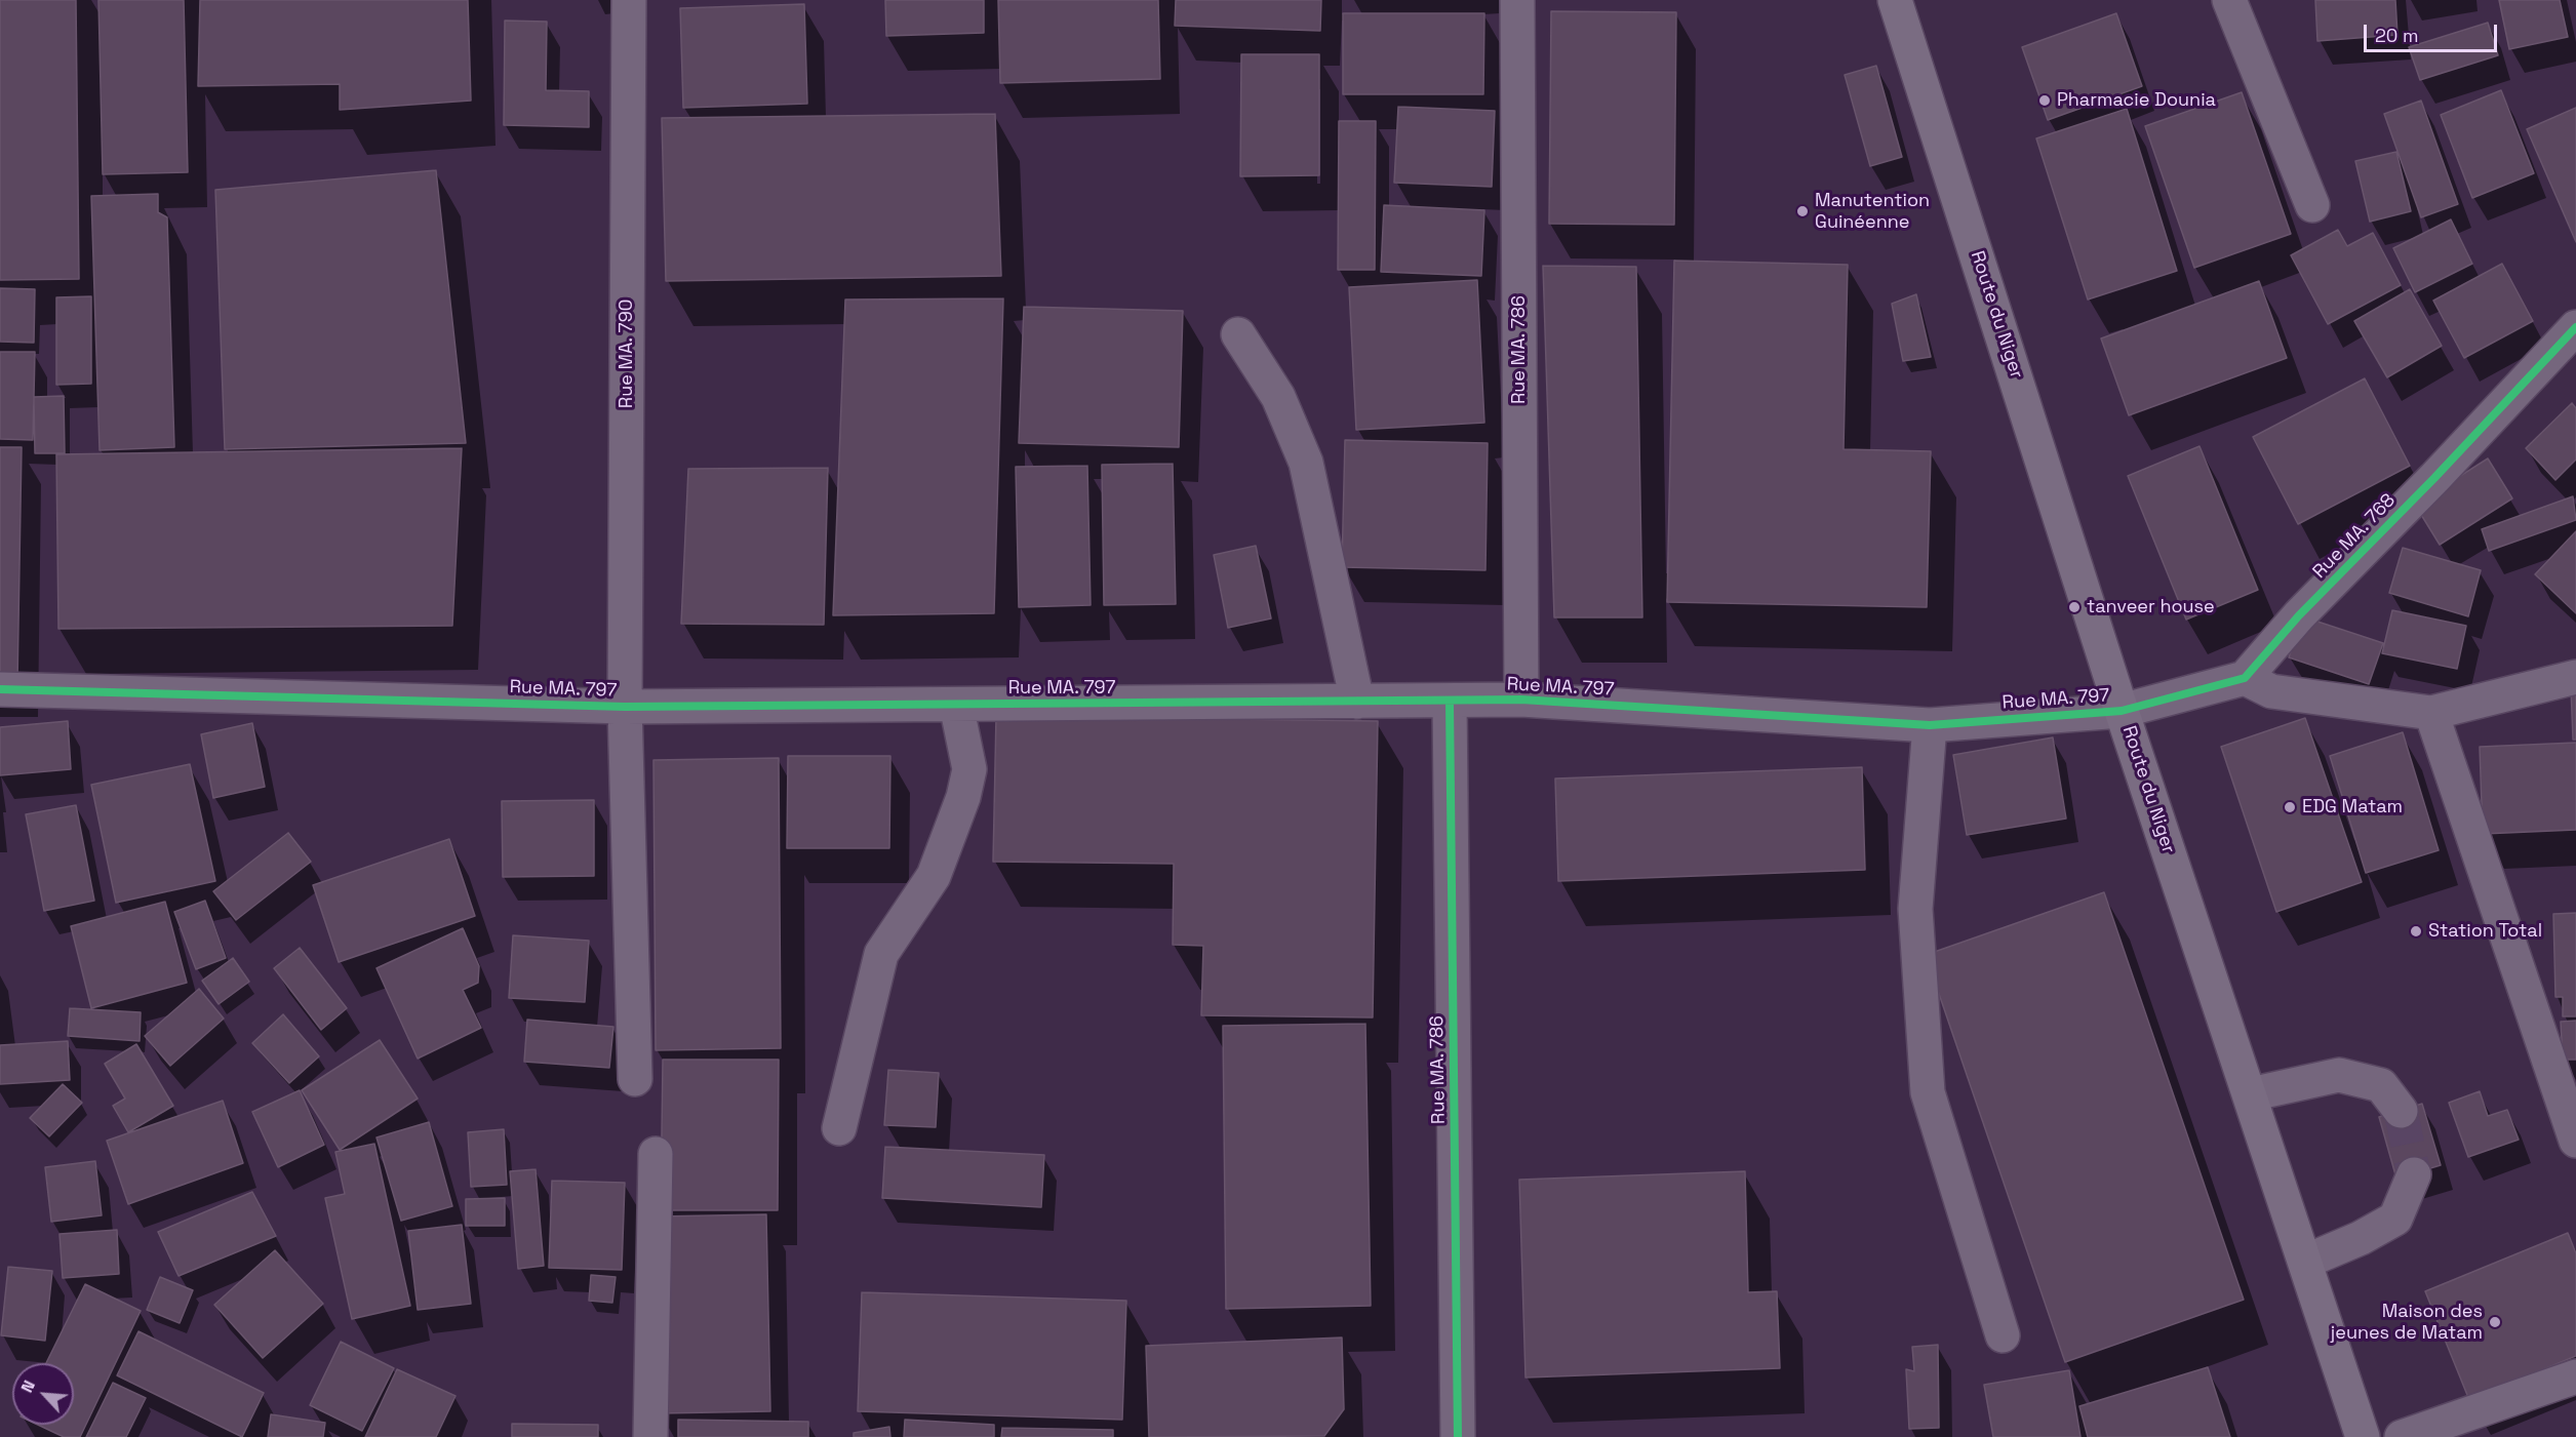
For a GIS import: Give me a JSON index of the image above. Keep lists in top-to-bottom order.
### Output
{
  "streets": {
    "main road": ["Route du Niger"],
    "street": [
      "Rue MA. 786",
      "Rue MA. 790",
      "Rue MA. 768",
      "Rue MA. 797"
    ]
  },
  "crossings": [
    ["Route du Niger", "Rue MA. 797"],
    ["Rue MA. 786", "Rue MA. 797"],
    ["Rue MA. 790", "Rue MA. 797"]
  ],
  "places": [
    "Pharmacie Dounia",
    "Manutention Guinéenne",
    "tanveer house",
    "EDG Matam",
    "Station Total",
    "Maison des jeunes de Matam"
  ],
  "scale_bar": "20 m",
  "north": "top left"
}
